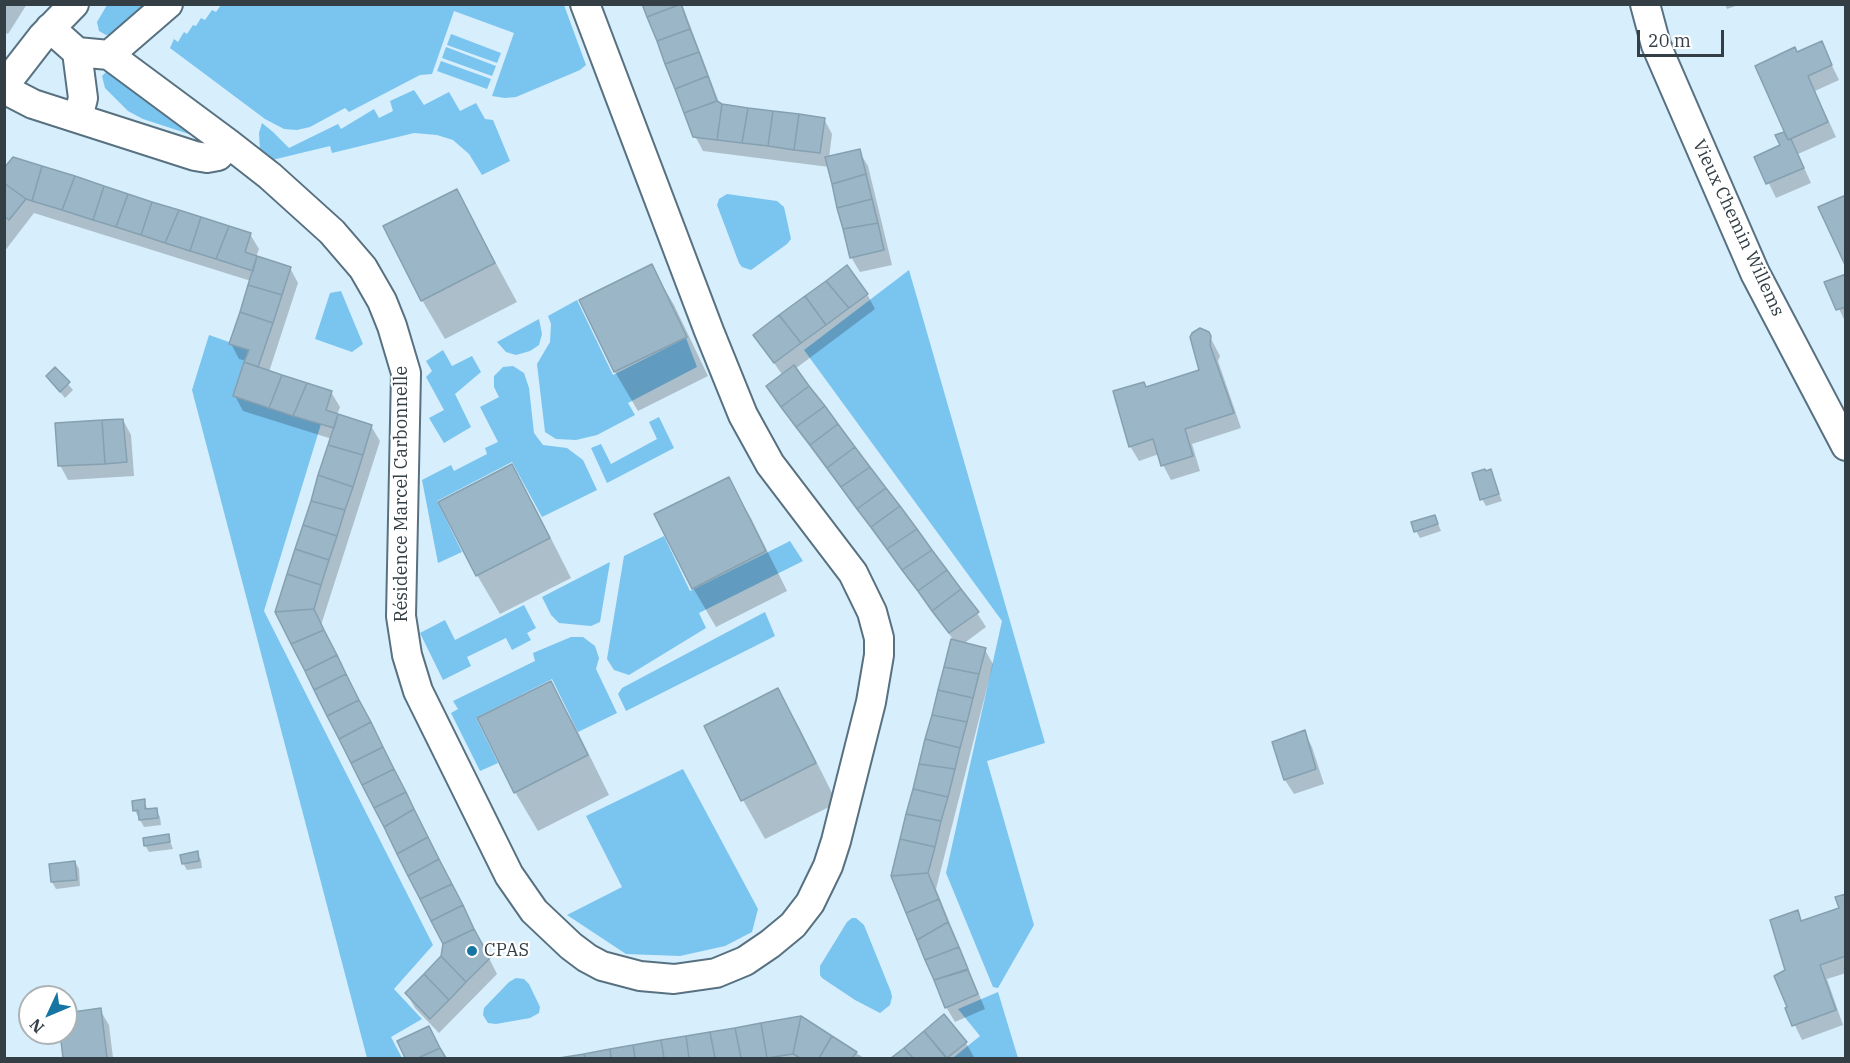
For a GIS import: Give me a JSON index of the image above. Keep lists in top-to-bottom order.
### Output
{
  "streets": {
    "street": ["Vieux Chemin Willems", "Résidence Marcel Carbonnelle"]
  },
  "places": ["CPAS"],
  "scale_bar": "20 m",
  "north": "bottom left"
}
